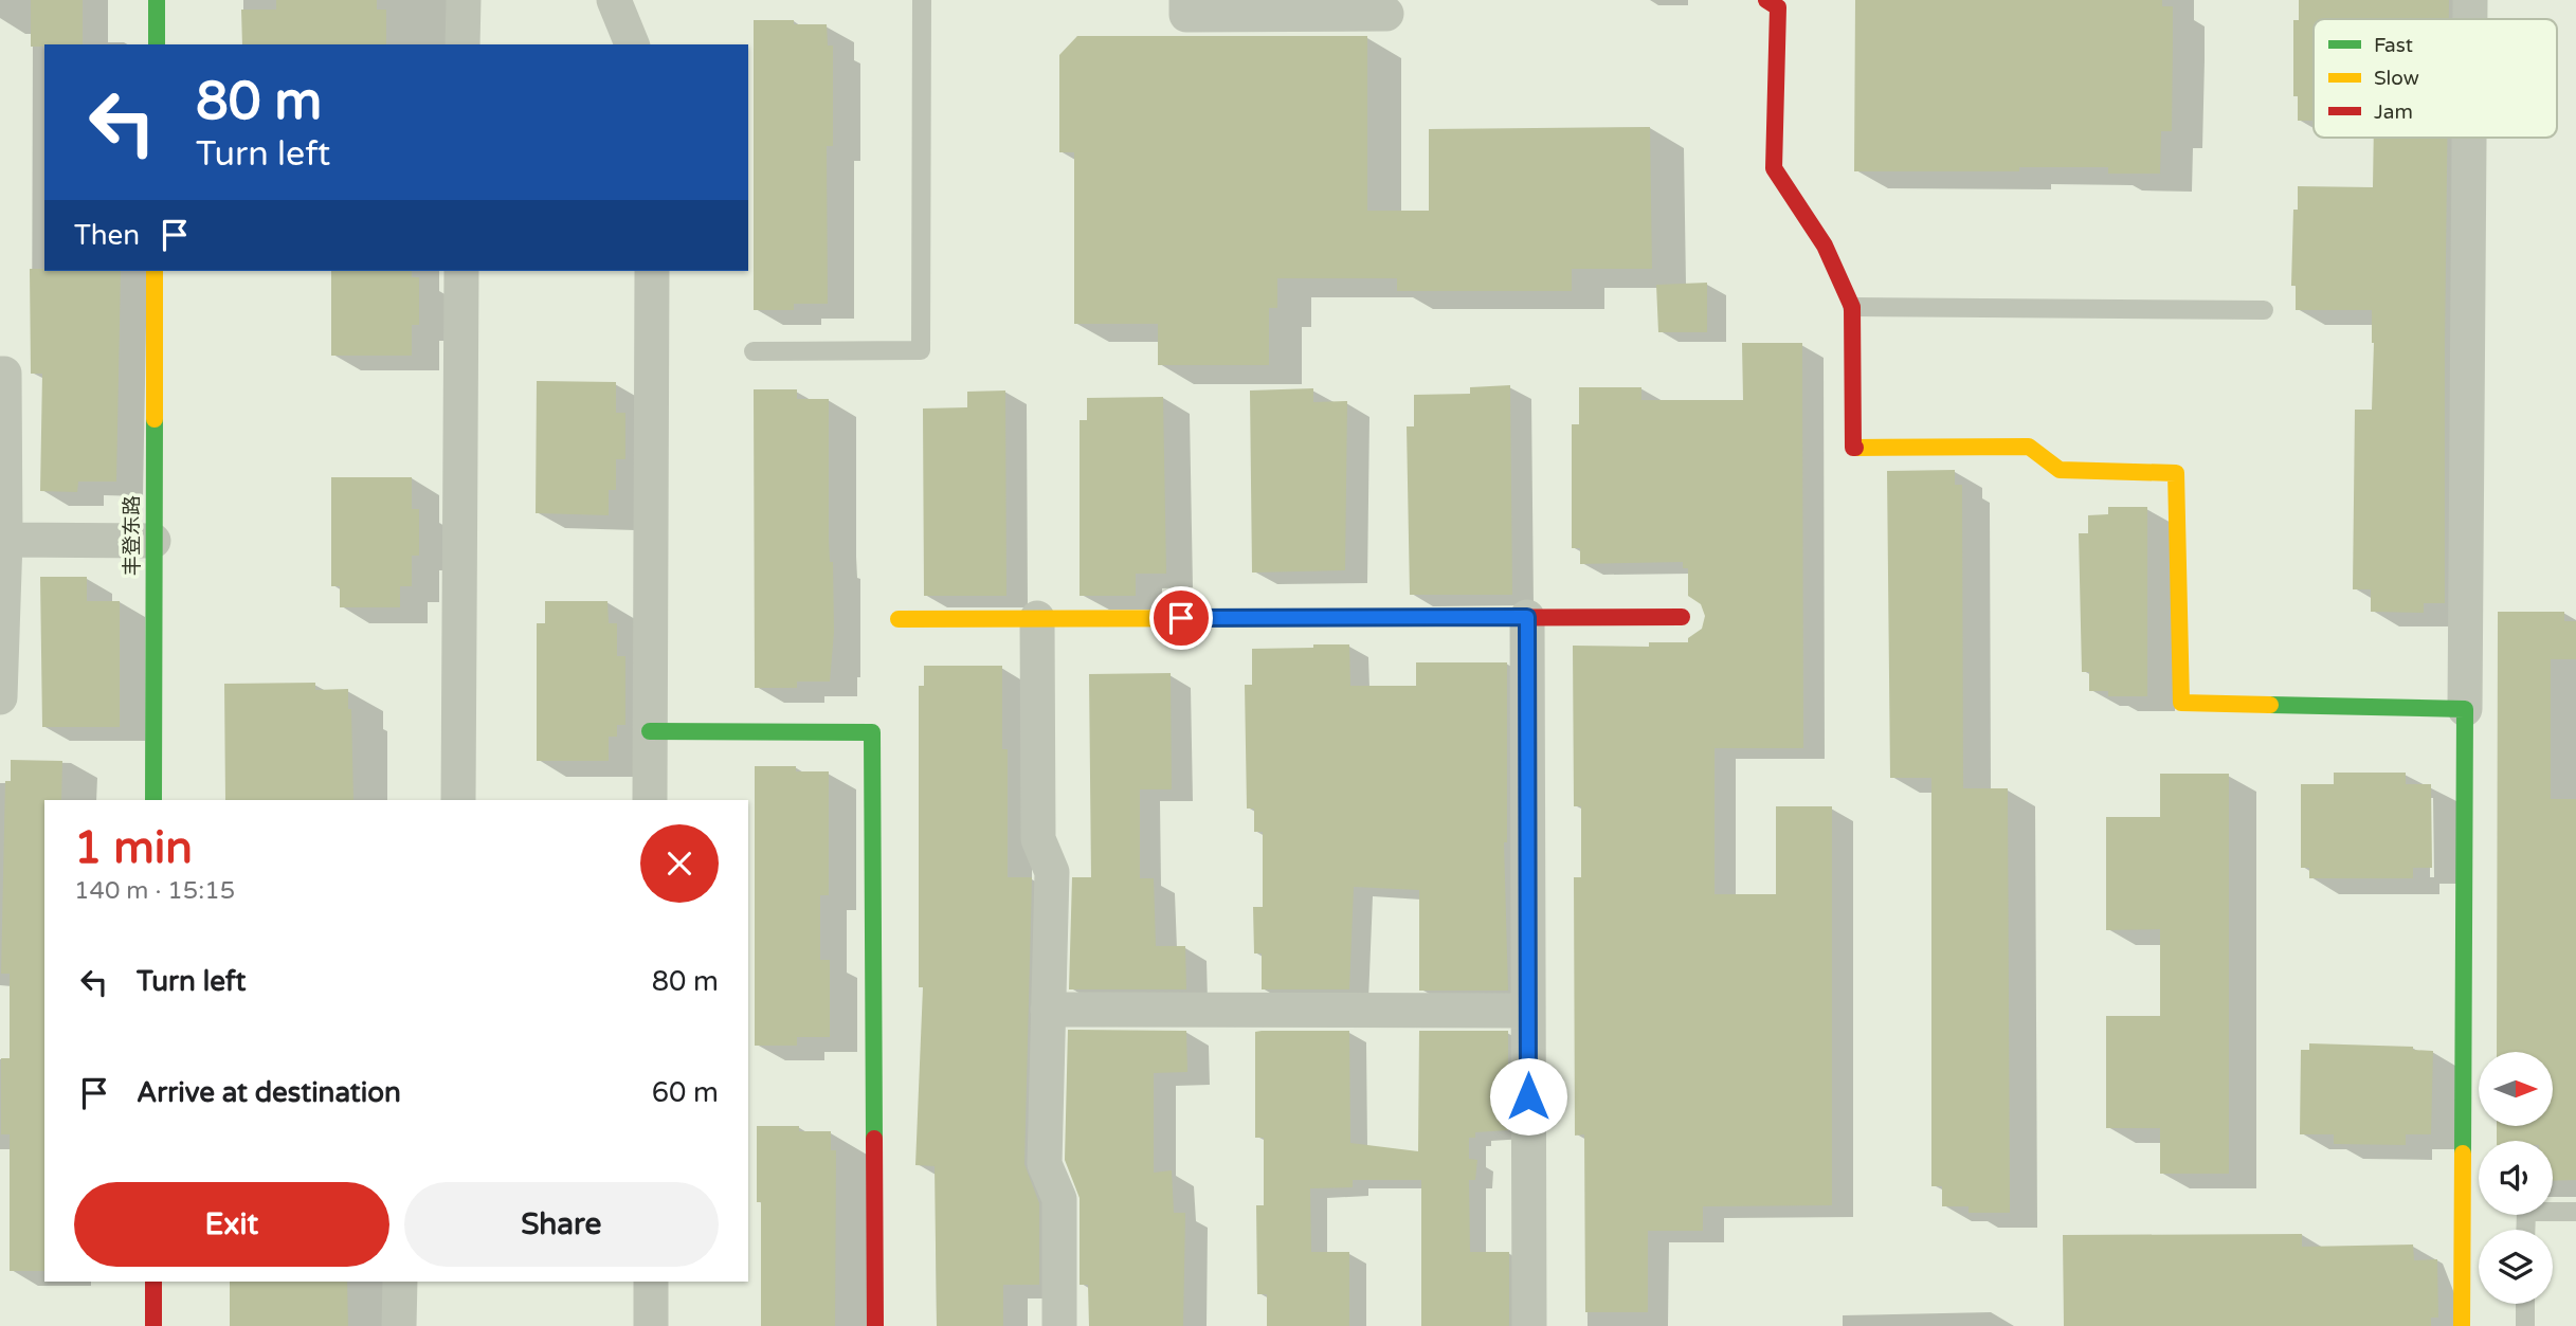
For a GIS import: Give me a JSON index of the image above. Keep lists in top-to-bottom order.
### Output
{
  "streets": {
    "street": ["丰登东路"]
  },
  "legend": ["Fast", "Slow", "Jam"],
  "north": "right",
  "page": {
    "turn": ["80 m", "Turn left"],
    "then": "Then",
    "heading": ["1 min", "140 m · 15:15"],
    "list": [
      {
        "name": "Turn left",
        "value": "80 m"
      },
      {
        "name": "Arrive at destination",
        "value": "60 m"
      }
    ],
    "buttons": ["Exit", "Share"]
  }
}
